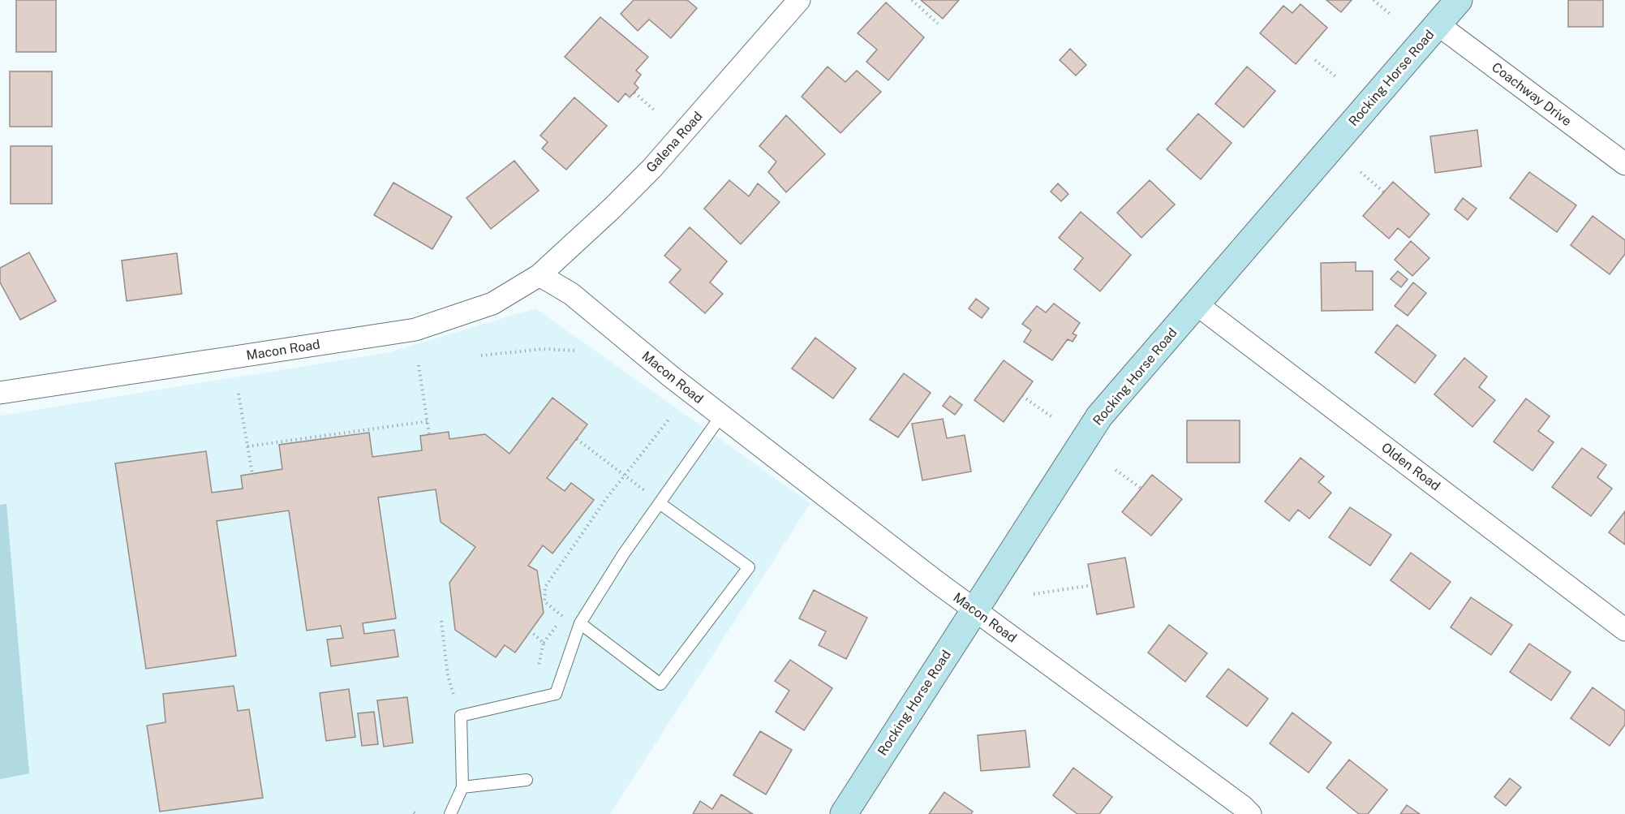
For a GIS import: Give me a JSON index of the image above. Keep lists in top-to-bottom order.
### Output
{
  "streets": {
    "street": [
      "Rocking Horse Road",
      "Coachway Drive",
      "Galena Road",
      "Macon Road",
      "Olden Road"
    ]
  },
  "crossings": [
    ["Rocking Horse Road", "Coachway Drive"],
    ["Rocking Horse Road", "Macon Road"],
    ["Rocking Horse Road", "Olden Road"],
    ["Galena Road", "Macon Road"]
  ]
}
